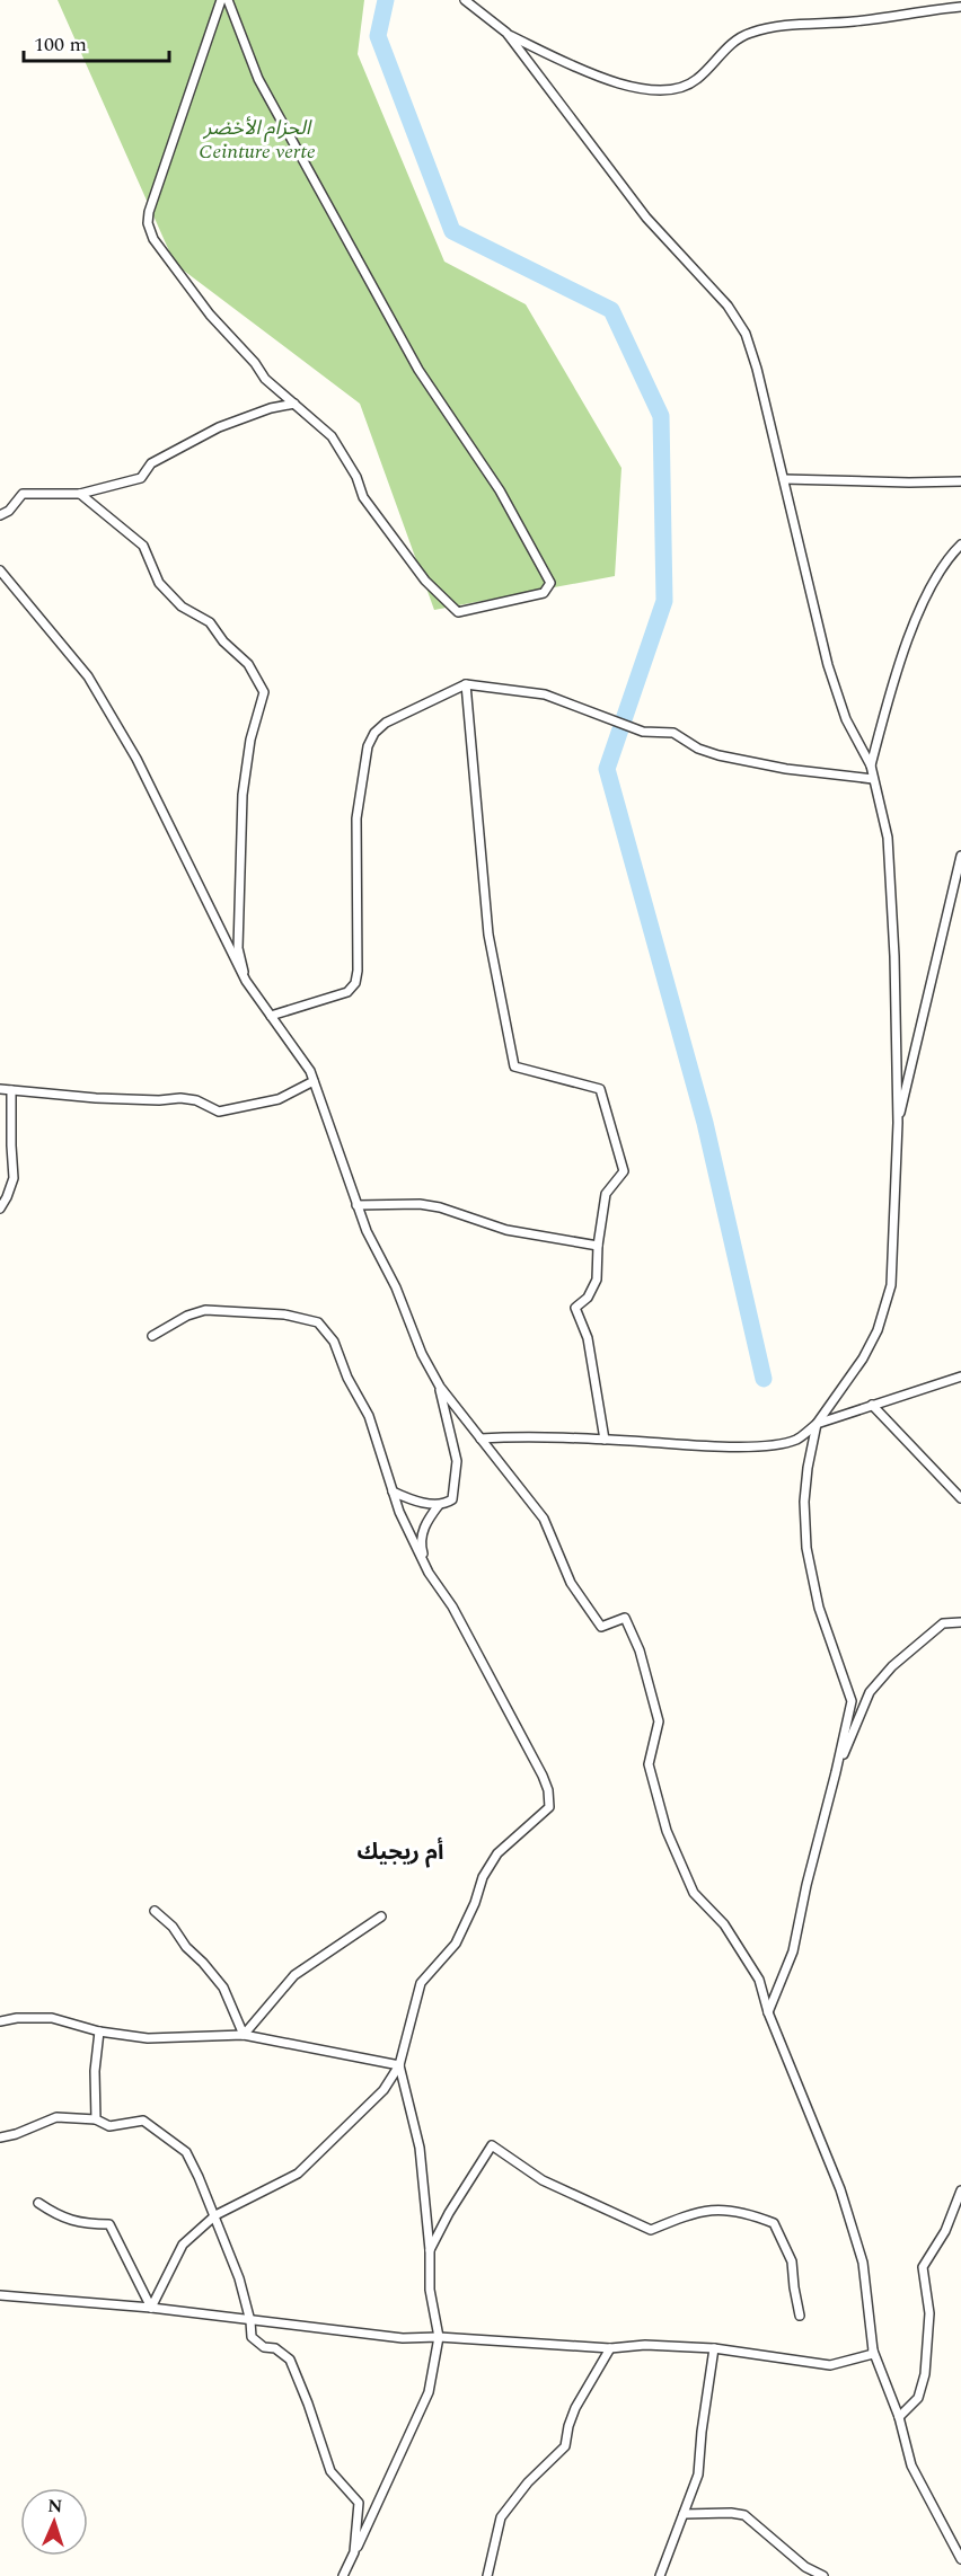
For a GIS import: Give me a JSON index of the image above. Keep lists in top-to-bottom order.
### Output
{
  "districts": ["أم ريجيك"],
  "parks": ["الحزام الأخضر Ceinture verte"],
  "scale_bar": "100 m",
  "north": "top"
}
